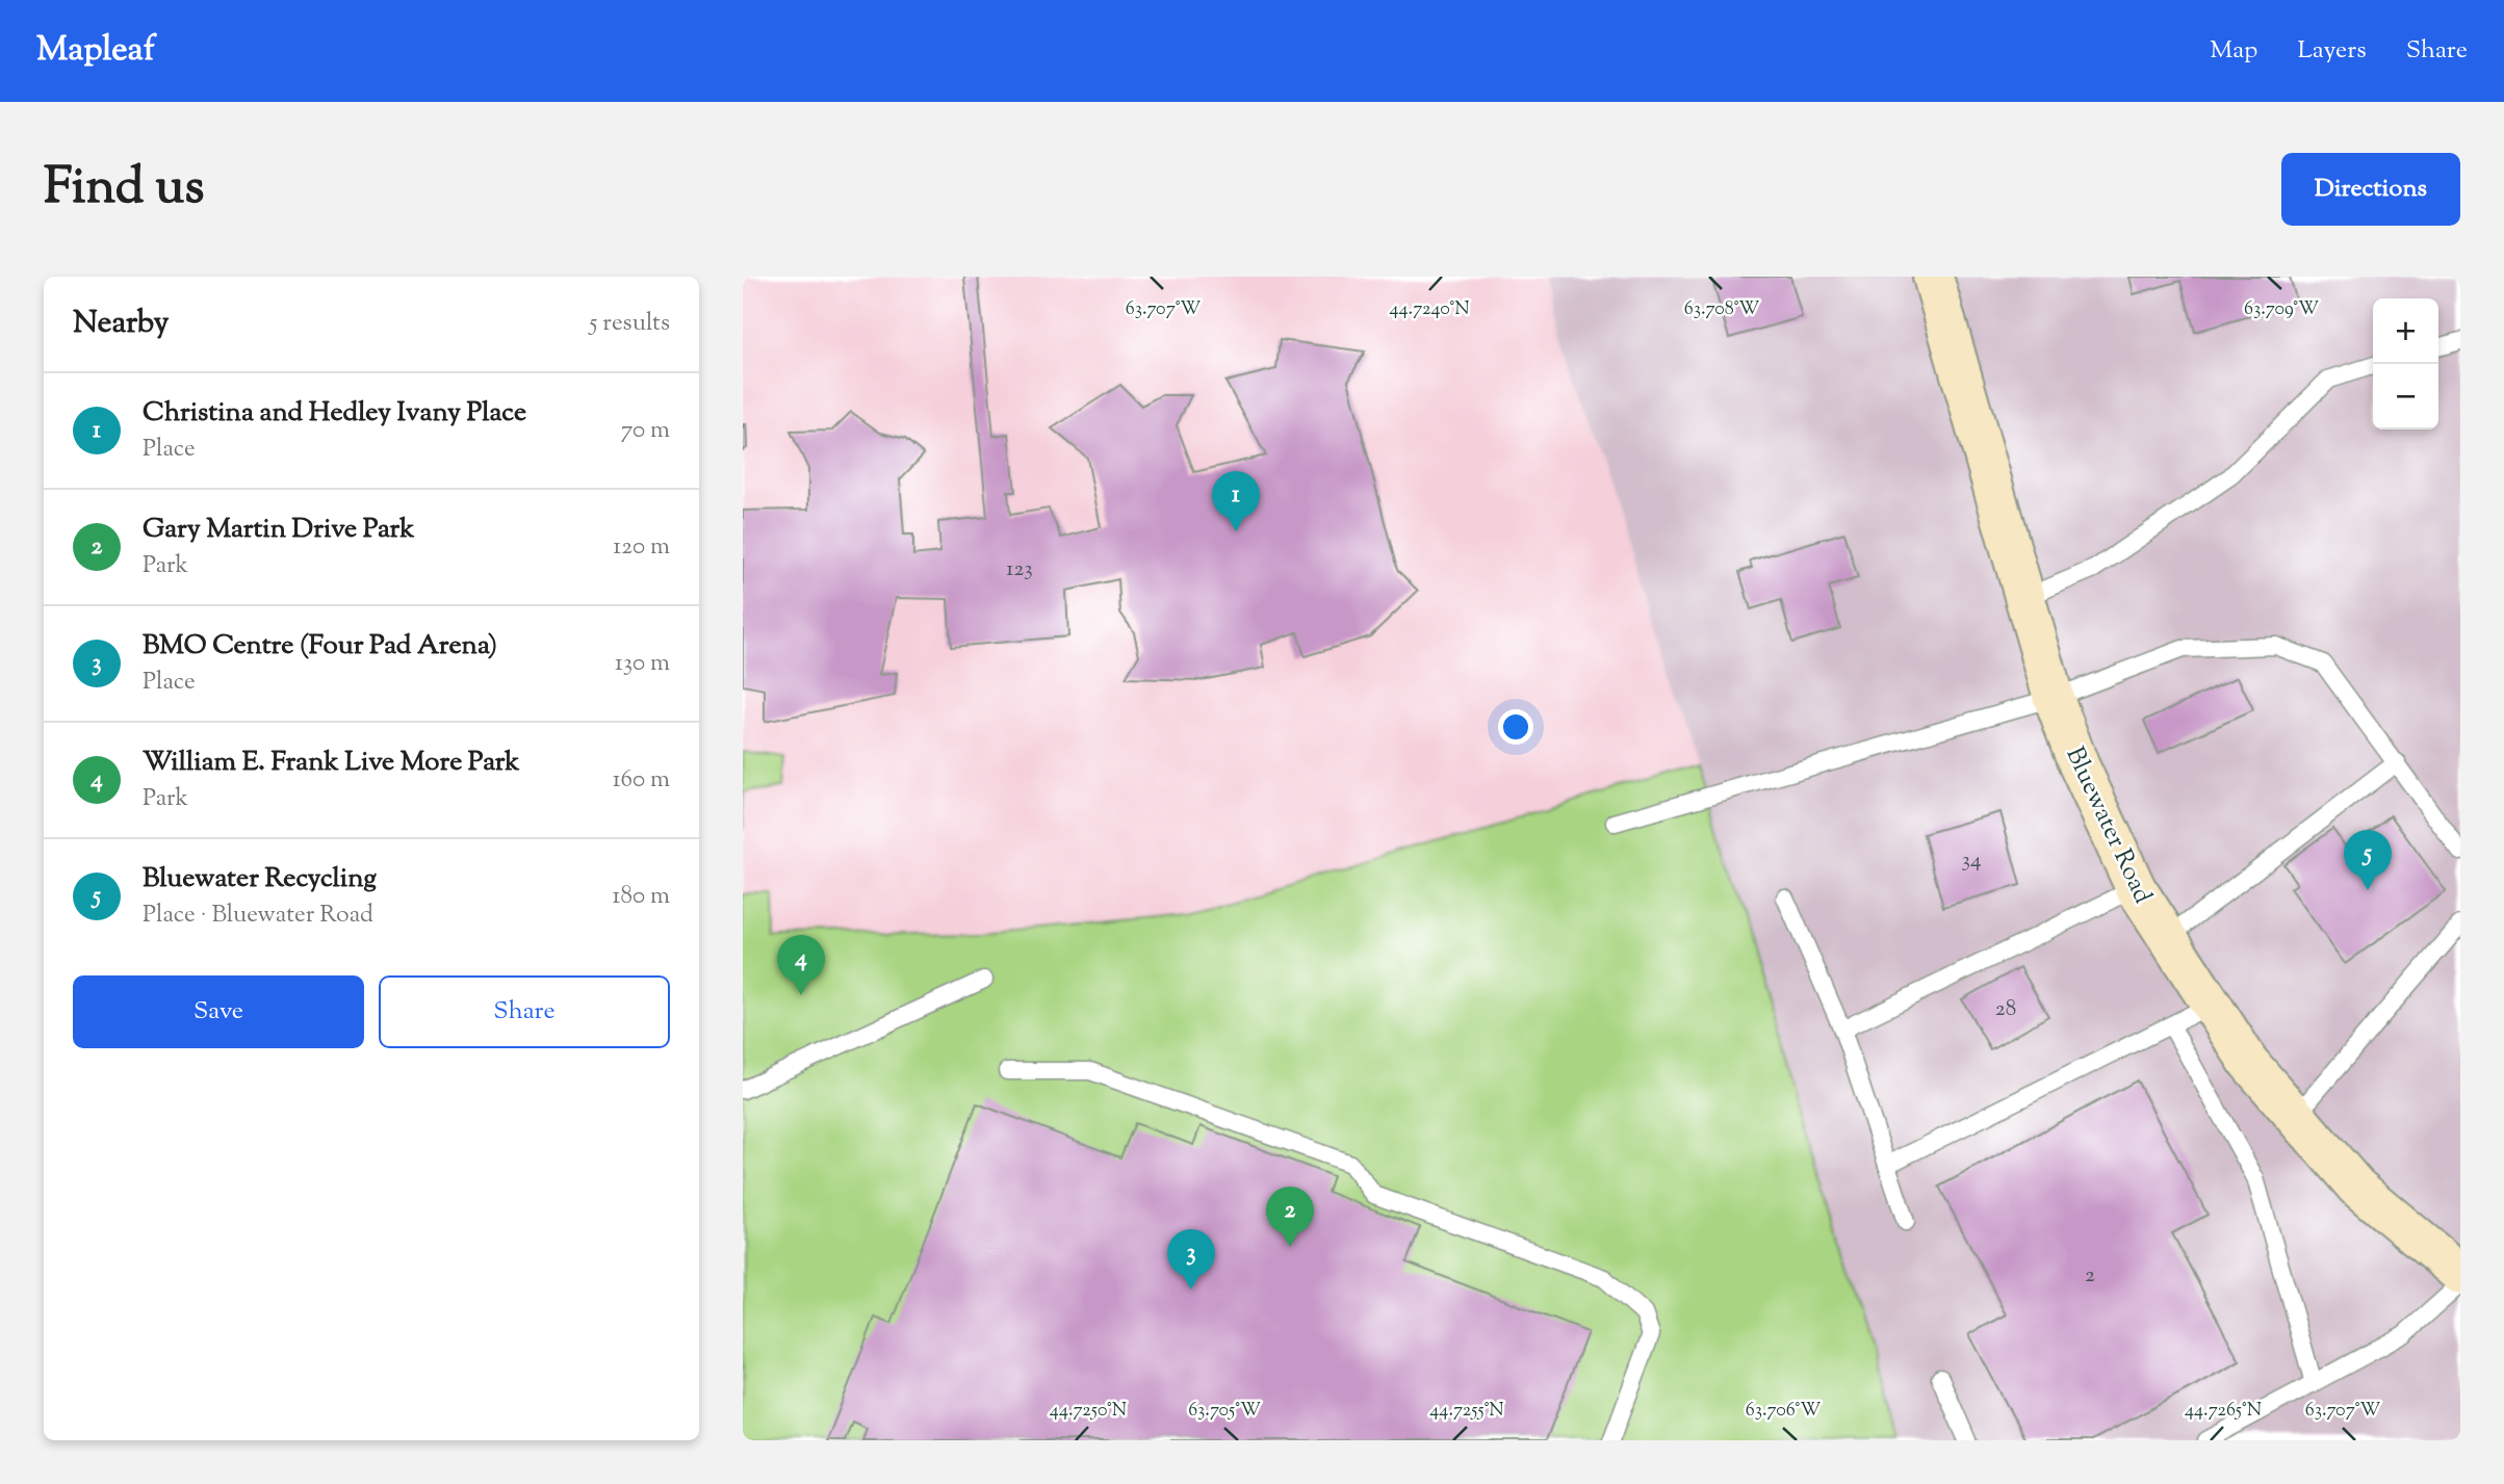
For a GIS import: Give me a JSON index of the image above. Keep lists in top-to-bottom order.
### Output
{
  "streets": {
    "street": ["Bluewater Road"]
  },
  "house_numbers": [
    "123",
    "34",
    "28",
    "2"
  ],
  "page": {
    "header": "Mapleaf",
    "nav": ["Map", "Layers", "Share"],
    "title": "Find us",
    "buttons": [
      "Directions",
      ["Save", "Share"]
    ],
    "heading": ["Nearby", "5 results"],
    "map_buttons": ["+", "−"],
    "list": [
      {
        "mark": "1",
        "name": "Christina and Hedley Ivany Place",
        "note": "Place",
        "value": "70 m"
      },
      {
        "mark": "2",
        "name": "Gary Martin Drive Park",
        "note": "Park",
        "value": "120 m"
      },
      {
        "mark": "3",
        "name": "BMO Centre (Four Pad Arena)",
        "note": "Place",
        "value": "130 m"
      },
      {
        "mark": "4",
        "name": "William E. Frank Live More Park",
        "note": "Park",
        "value": "160 m"
      },
      {
        "mark": "5",
        "name": "Bluewater Recycling",
        "note": "Place · Bluewater Road",
        "value": "180 m"
      }
    ],
    "pins": [
      "1",
      "5",
      "4",
      "2",
      "3"
    ]
  },
  "coordinates": [
    "63.707°W",
    "63.708°W",
    "63.709°W",
    "44.7240°N",
    "44.7250°N",
    "44.7255°N",
    "44.7265°N",
    "63.705°W",
    "63.706°W"
  ]
}
